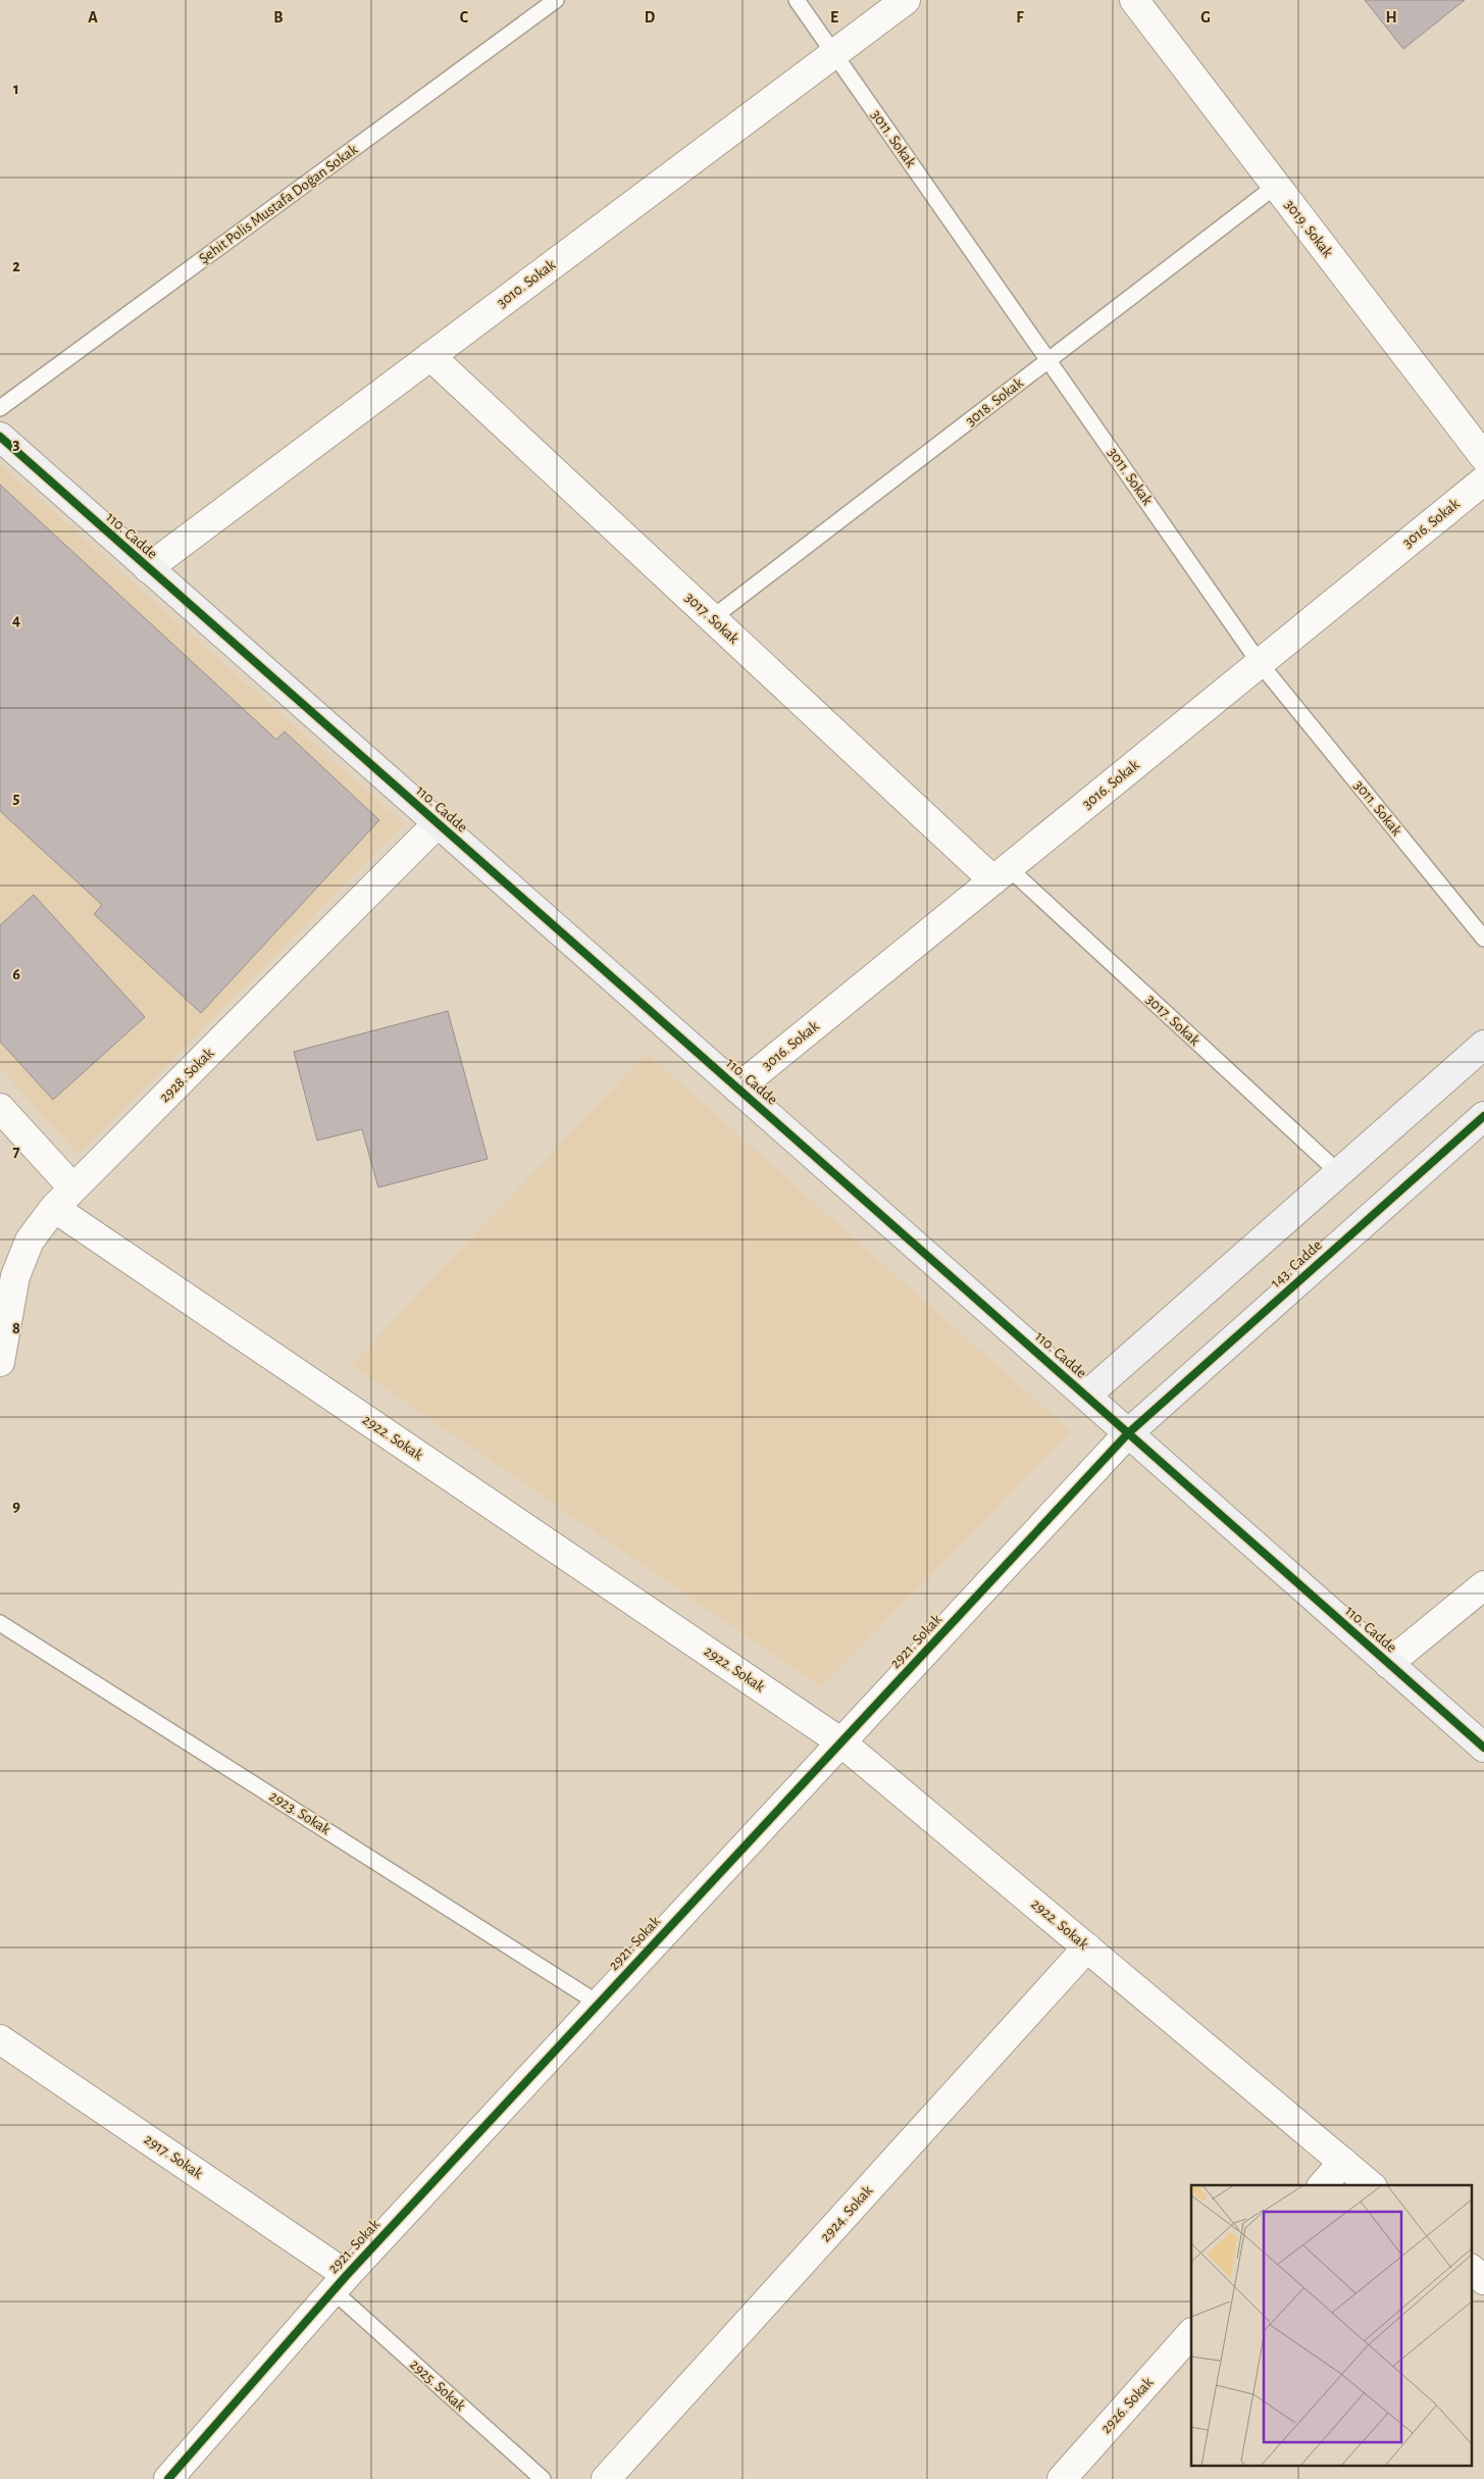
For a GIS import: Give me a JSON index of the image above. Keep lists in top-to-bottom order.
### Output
{
  "streets": {
    "street": [
      "3019. Sokak",
      "3010. Sokak",
      "3016. Sokak",
      "110. Cadde",
      "3017. Sokak",
      "2928. Sokak",
      "143. Cadde",
      "2922. Sokak",
      "2921. Sokak",
      "2917. Sokak",
      "2924. Sokak",
      "2926. Sokak"
    ],
    "lane": [
      "3011. Sokak",
      "Şehit Polis Mustafa Doğan Sokak",
      "3018. Sokak",
      "2923. Sokak",
      "2925. Sokak"
    ]
  },
  "crossings": [
    ["3011. Sokak", "3010. Sokak"],
    ["3011. Sokak", "3018. Sokak"],
    ["3011. Sokak", "3016. Sokak"],
    ["3019. Sokak", "3018. Sokak"],
    ["3010. Sokak", "110. Cadde"],
    ["3010. Sokak", "3017. Sokak"],
    ["3018. Sokak", "3017. Sokak"],
    ["3016. Sokak", "110. Cadde"],
    ["3016. Sokak", "3017. Sokak"],
    ["110. Cadde", "2928. Sokak"],
    ["110. Cadde", "143. Cadde"],
    ["110. Cadde", "2921. Sokak"],
    ["2928. Sokak", "2922. Sokak"],
    ["143. Cadde", "2921. Sokak"],
    ["2922. Sokak", "2921. Sokak"],
    ["2922. Sokak", "2924. Sokak"],
    ["2921. Sokak", "2923. Sokak"],
    ["2921. Sokak", "2917. Sokak"],
    ["2921. Sokak", "2925. Sokak"],
    ["2917. Sokak", "2925. Sokak"]
  ],
  "grid": {
    "columns": [
      "A",
      "B",
      "C",
      "D",
      "E",
      "F",
      "G",
      "H"
    ],
    "rows": [
      "1",
      "2",
      "3",
      "4",
      "5",
      "6",
      "7",
      "8",
      "9"
    ]
  }
}
